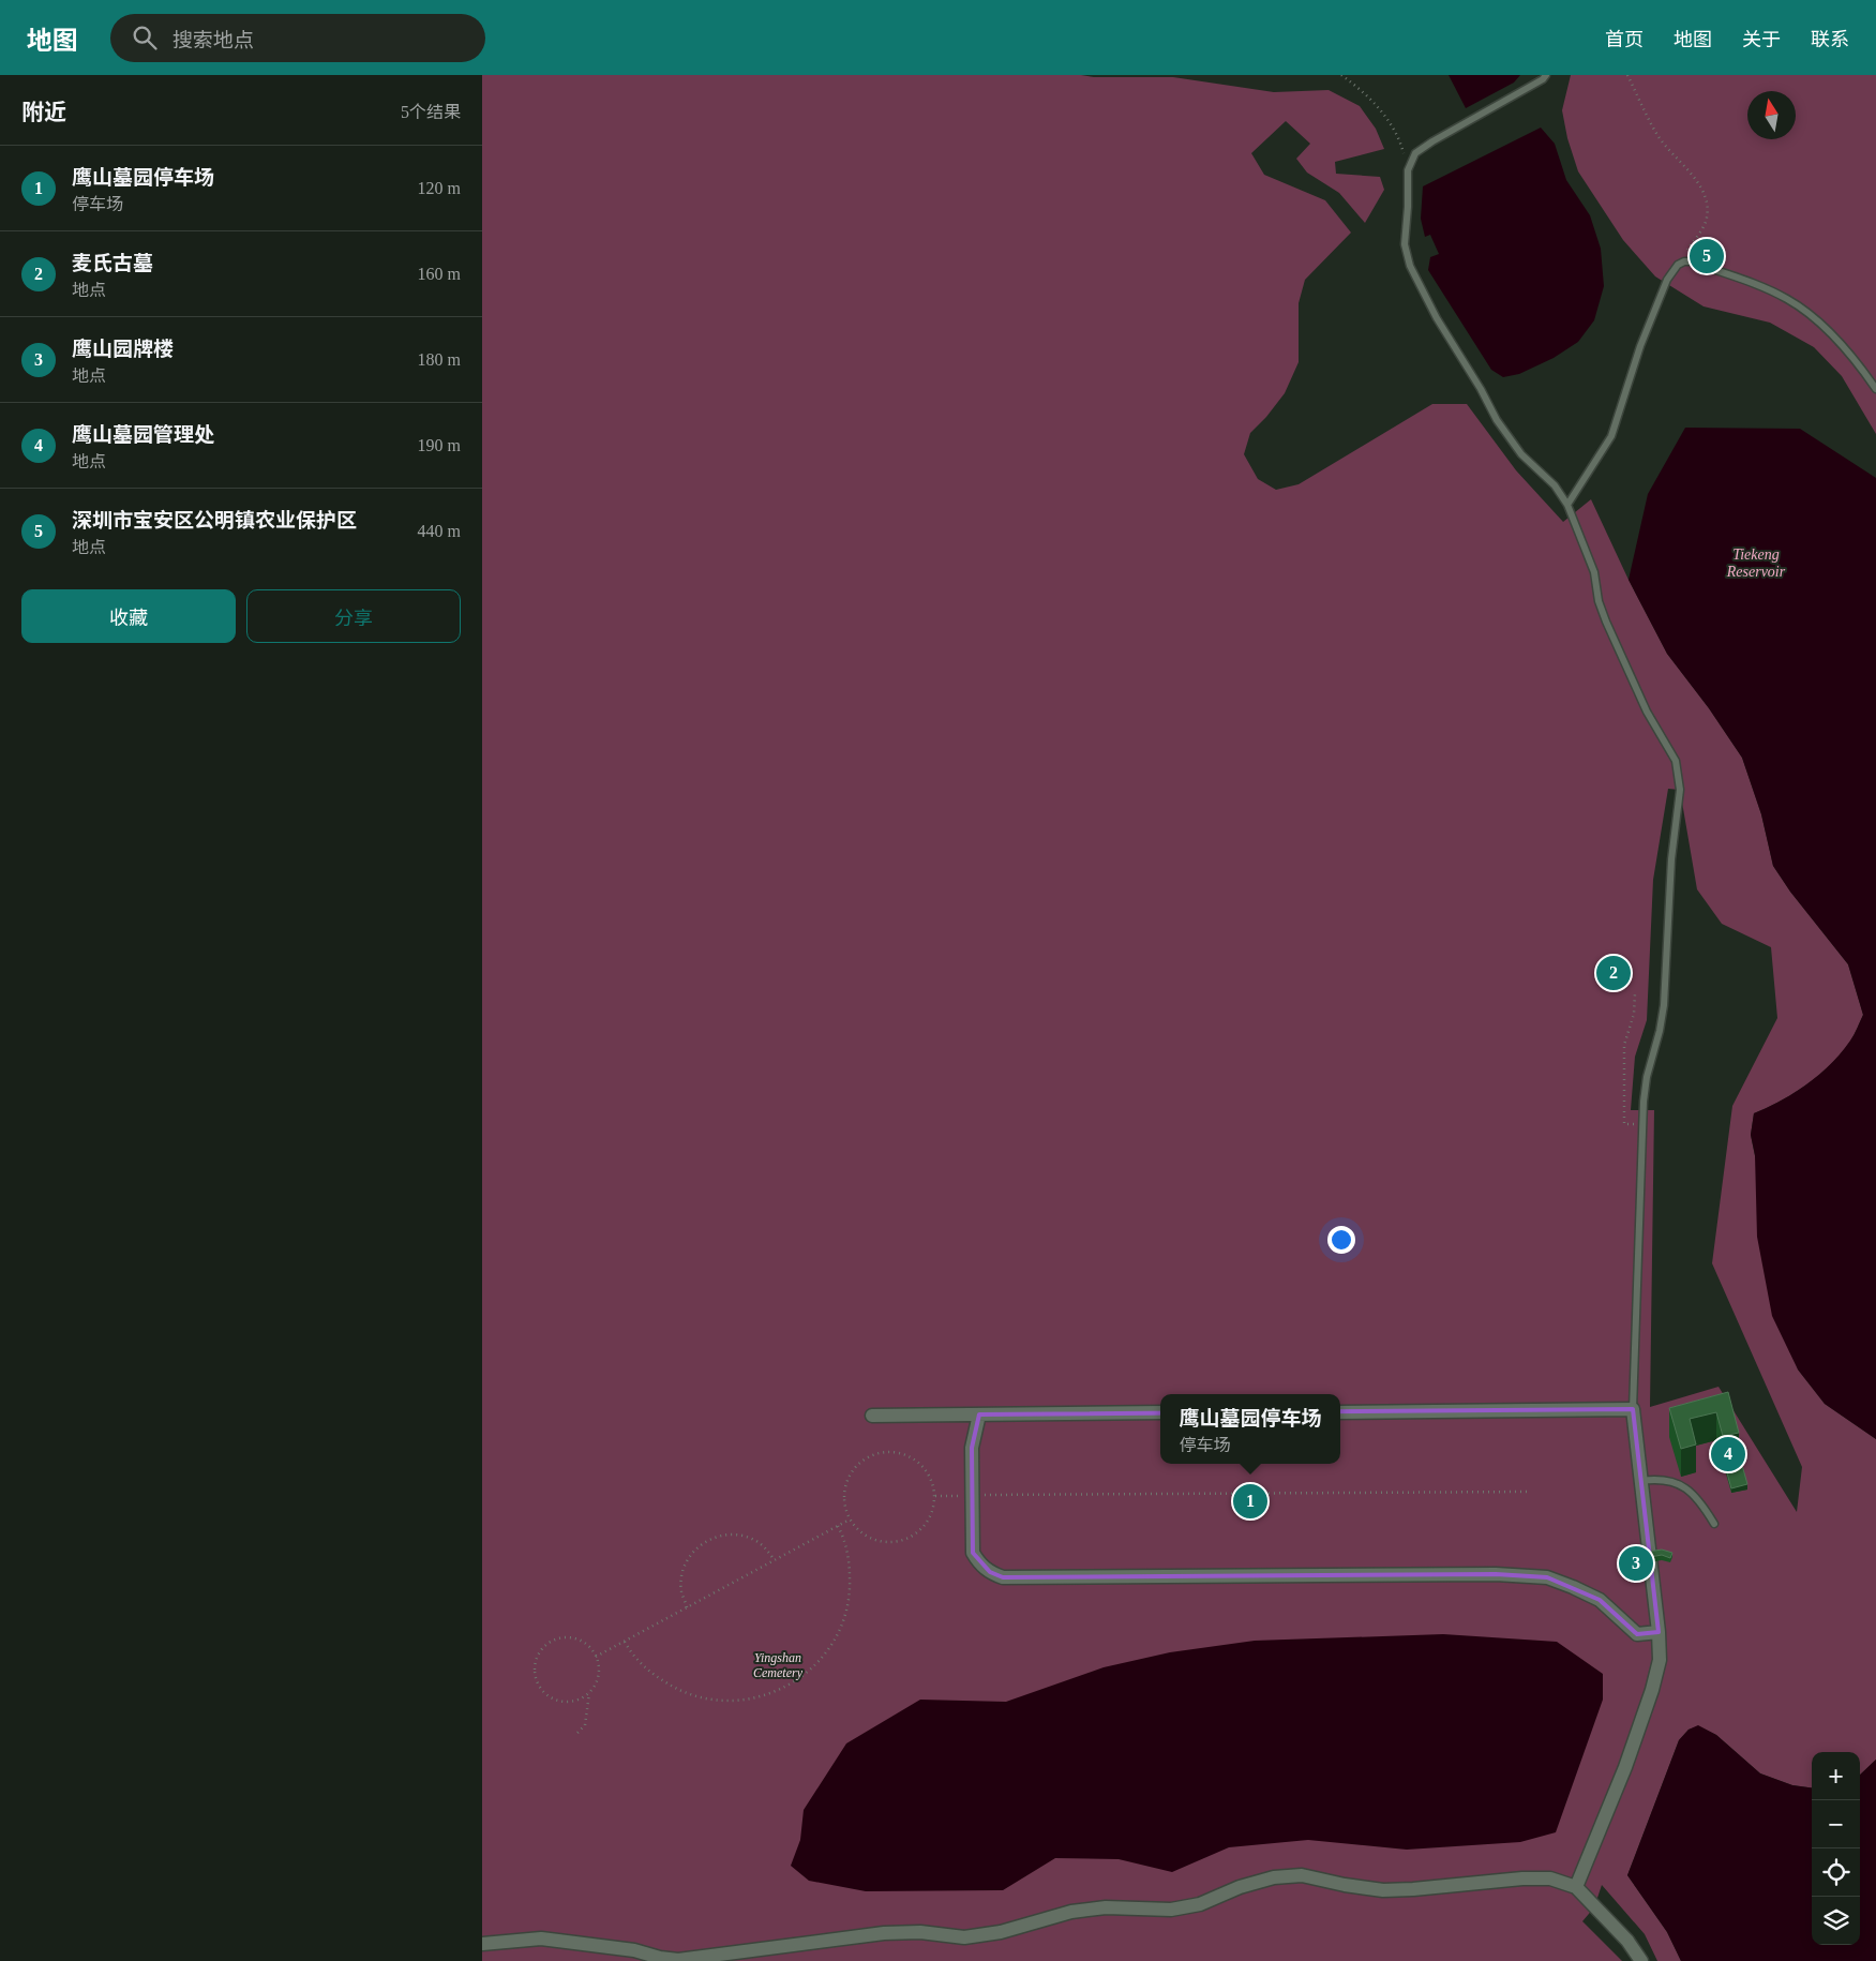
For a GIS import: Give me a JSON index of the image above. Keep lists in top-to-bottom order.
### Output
{
  "water": ["Tiekeng Reservoir"],
  "parks": ["Yingshan Cemetery"],
  "north": "top",
  "page": {
    "header": "地图",
    "search": "搜索地点",
    "nav": [
      "首页",
      "地图",
      "关于",
      "联系"
    ],
    "heading": ["附近", "5个结果"],
    "list": [
      {
        "mark": "1",
        "name": "鹰山墓园停车场",
        "note": "停车场",
        "value": "120 m"
      },
      {
        "mark": "2",
        "name": "麦氏古墓",
        "note": "地点",
        "value": "160 m"
      },
      {
        "mark": "3",
        "name": "鹰山园牌楼",
        "note": "地点",
        "value": "180 m"
      },
      {
        "mark": "4",
        "name": "鹰山墓园管理处",
        "note": "地点",
        "value": "190 m"
      },
      {
        "mark": "5",
        "name": "深圳市宝安区公明镇农业保护区",
        "note": "地点",
        "value": "440 m"
      }
    ],
    "pins": [
      "5",
      "2",
      "4",
      "1",
      "3"
    ],
    "buttons": ["收藏", "分享"],
    "popup": ["鹰山墓园停车场", "停车场"],
    "map_buttons": ["+", "−"]
  }
}
